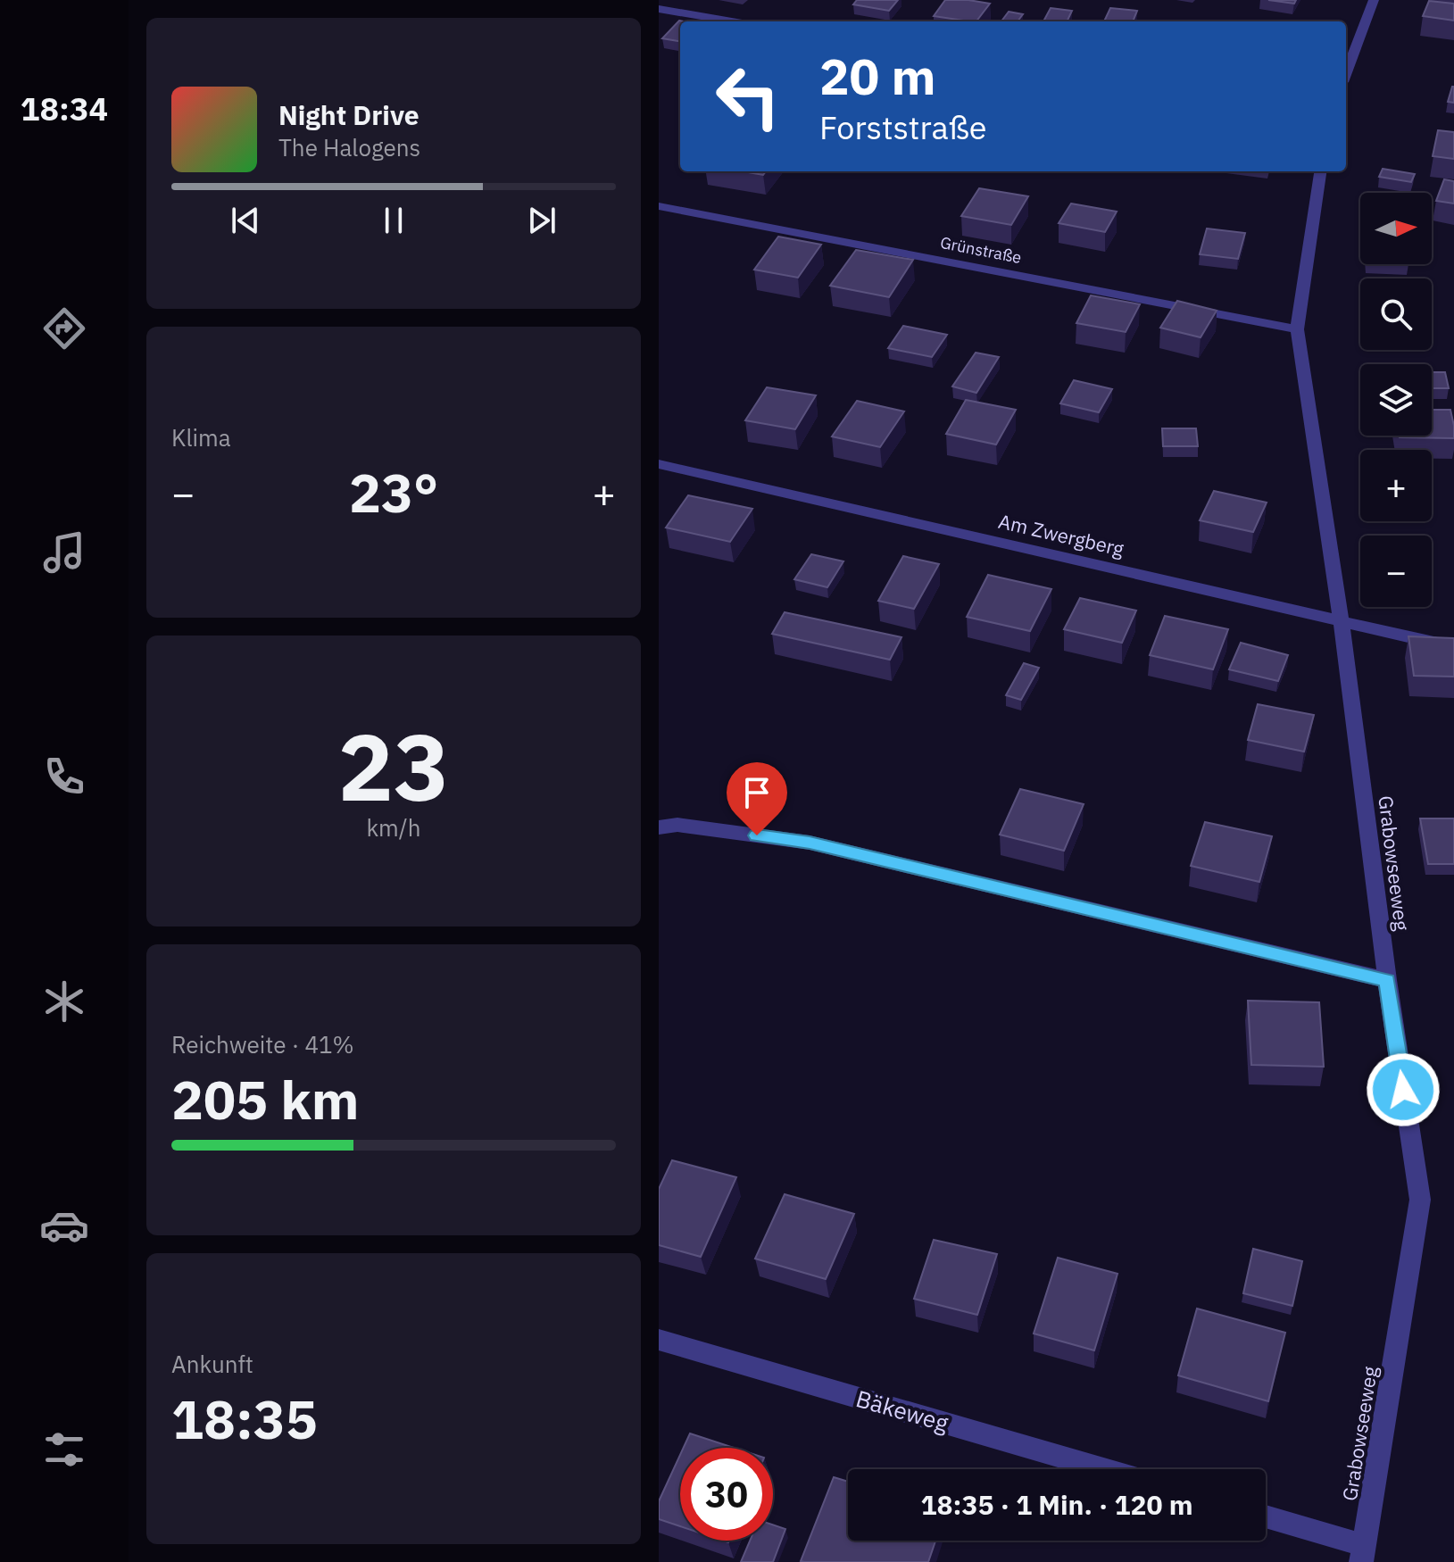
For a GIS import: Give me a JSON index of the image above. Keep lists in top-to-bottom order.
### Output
{
  "streets": {
    "street": [
      "Grünstraße",
      "Am Zwergberg",
      "Grabowseeweg",
      "Bäkeweg"
    ]
  },
  "crossings": [
    ["Grünstraße", "Grabowseeweg"],
    ["Am Zwergberg", "Grabowseeweg"]
  ],
  "north": "right",
  "page": {
    "tabs": "18:34",
    "turn": ["20 m", "Forststraße"],
    "song": ["Night Drive", "The Halogens"],
    "map_buttons": ["+", "−"],
    "tile": [
      "Klima",
      ["23", "km/h"],
      ["Reichweite · 41%", "205 km"],
      ["Ankunft", "18:35"]
    ],
    "heat": ["−", "23°", "+"],
    "limit": "30",
    "trip": "18:35 · 1 Min. · 120 m"
  }
}
